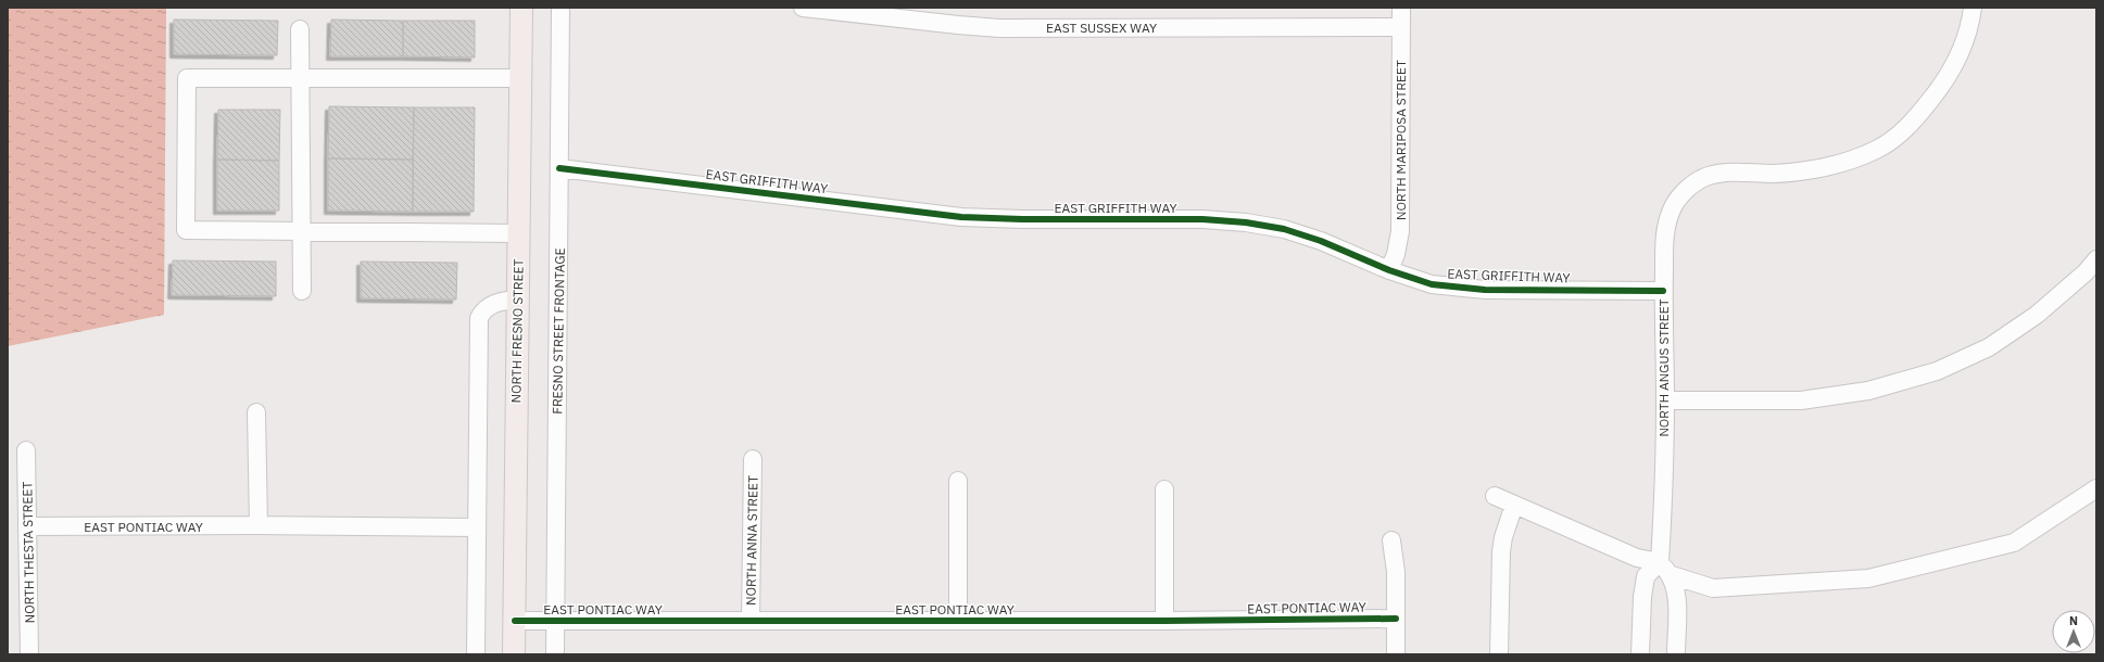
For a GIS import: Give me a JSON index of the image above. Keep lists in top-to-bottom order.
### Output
{
  "streets": {
    "main road": ["NORTH FRESNO STREET"],
    "street": [
      "EAST SUSSEX WAY",
      "NORTH MARIPOSA STREET",
      "EAST GRIFFITH WAY",
      "FRESNO STREET FRONTAGE",
      "NORTH ANGUS STREET",
      "EAST PONTIAC WAY",
      "NORTH ANNA STREET",
      "NORTH THESTA STREET"
    ]
  },
  "crossings": [
    ["EAST SUSSEX WAY", "NORTH MARIPOSA STREET"],
    ["NORTH MARIPOSA STREET", "EAST GRIFFITH WAY"],
    ["EAST GRIFFITH WAY", "FRESNO STREET FRONTAGE"],
    ["EAST GRIFFITH WAY", "NORTH ANGUS STREET"],
    ["NORTH FRESNO STREET", "EAST PONTIAC WAY"],
    ["FRESNO STREET FRONTAGE", "EAST PONTIAC WAY"],
    ["EAST PONTIAC WAY", "NORTH ANNA STREET"],
    ["EAST PONTIAC WAY", "NORTH THESTA STREET"]
  ],
  "north": "top"
}
